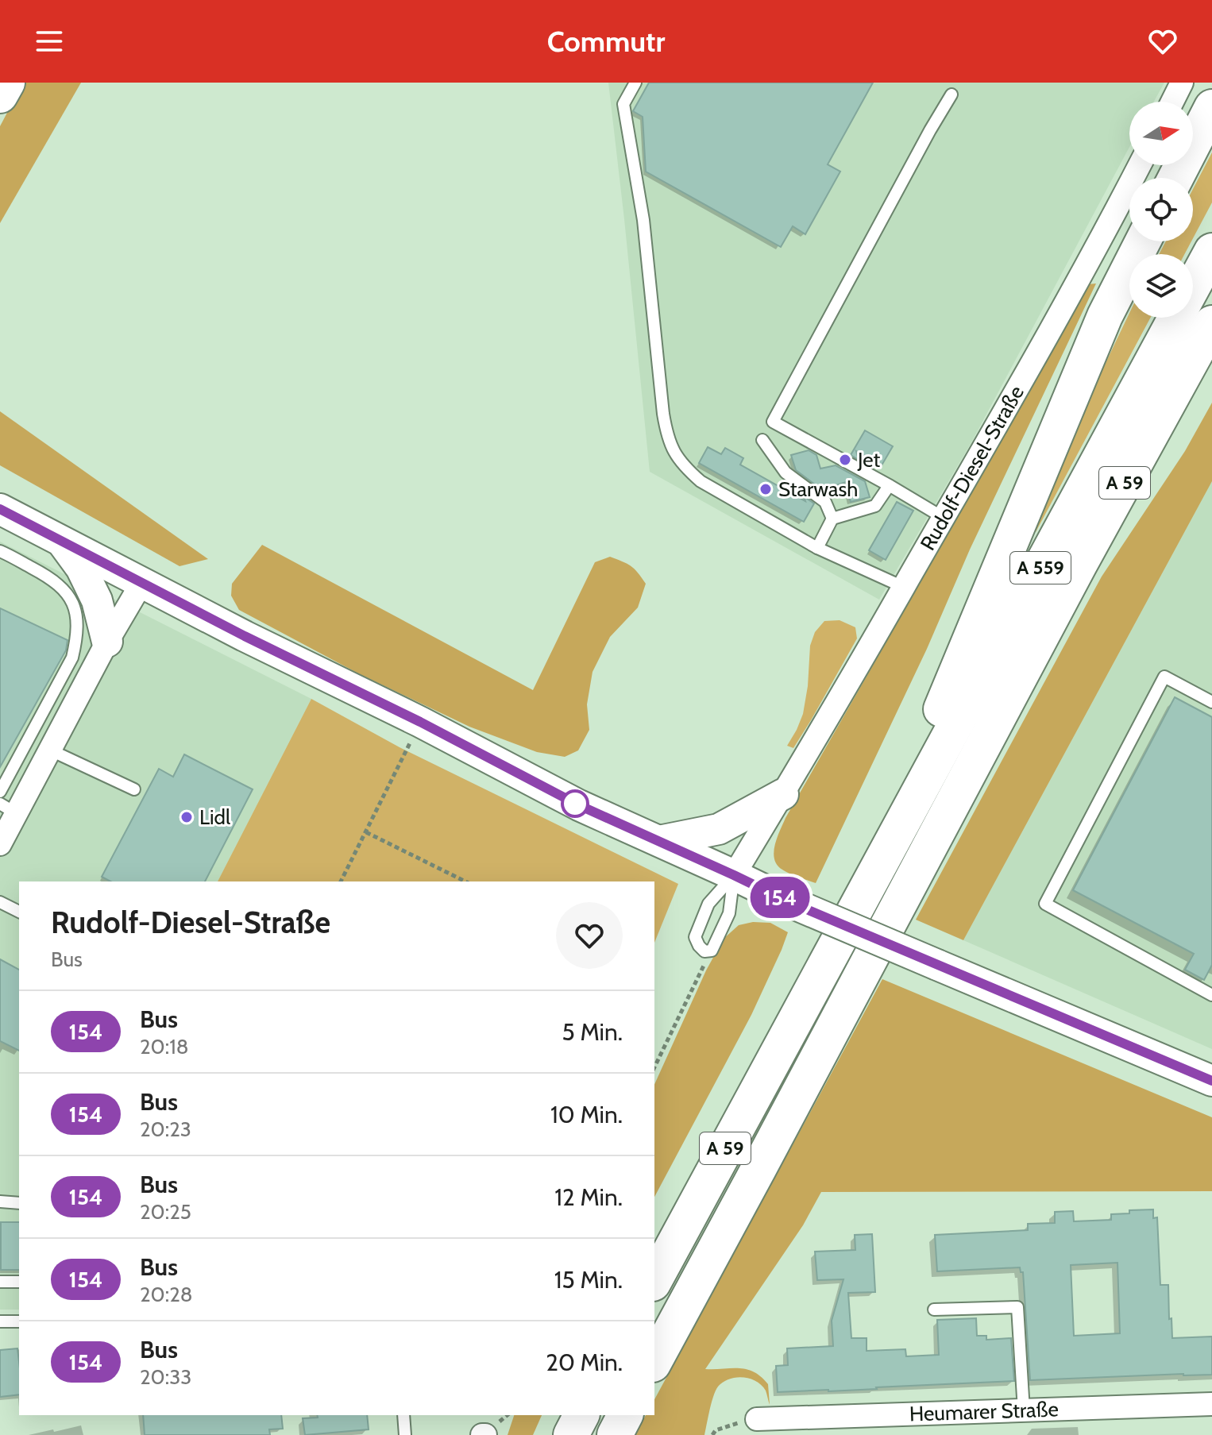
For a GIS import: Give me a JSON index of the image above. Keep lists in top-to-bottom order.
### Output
{
  "streets": {
    "main road": ["A 59", "A 559"],
    "street": ["Rudolf-Diesel-Straße", "Heumarer Straße"]
  },
  "crossings": [
    ["A 59", "A 559"]
  ],
  "places": ["Jet", "Starwash", "Lidl"],
  "lines": ["bus line 154"],
  "north": "right",
  "page": {
    "header": "Commutr",
    "on_map": "154",
    "heading": ["Rudolf-Diesel-Straße", "Bus"],
    "list": [
      {
        "mark": "154",
        "name": "Bus",
        "note": "20:18",
        "value": "5 Min."
      },
      {
        "mark": "154",
        "name": "Bus",
        "note": "20:23",
        "value": "10 Min."
      },
      {
        "mark": "154",
        "name": "Bus",
        "note": "20:25",
        "value": "12 Min."
      },
      {
        "mark": "154",
        "name": "Bus",
        "note": "20:28",
        "value": "15 Min."
      },
      {
        "mark": "154",
        "name": "Bus",
        "note": "20:33",
        "value": "20 Min."
      }
    ]
  }
}
